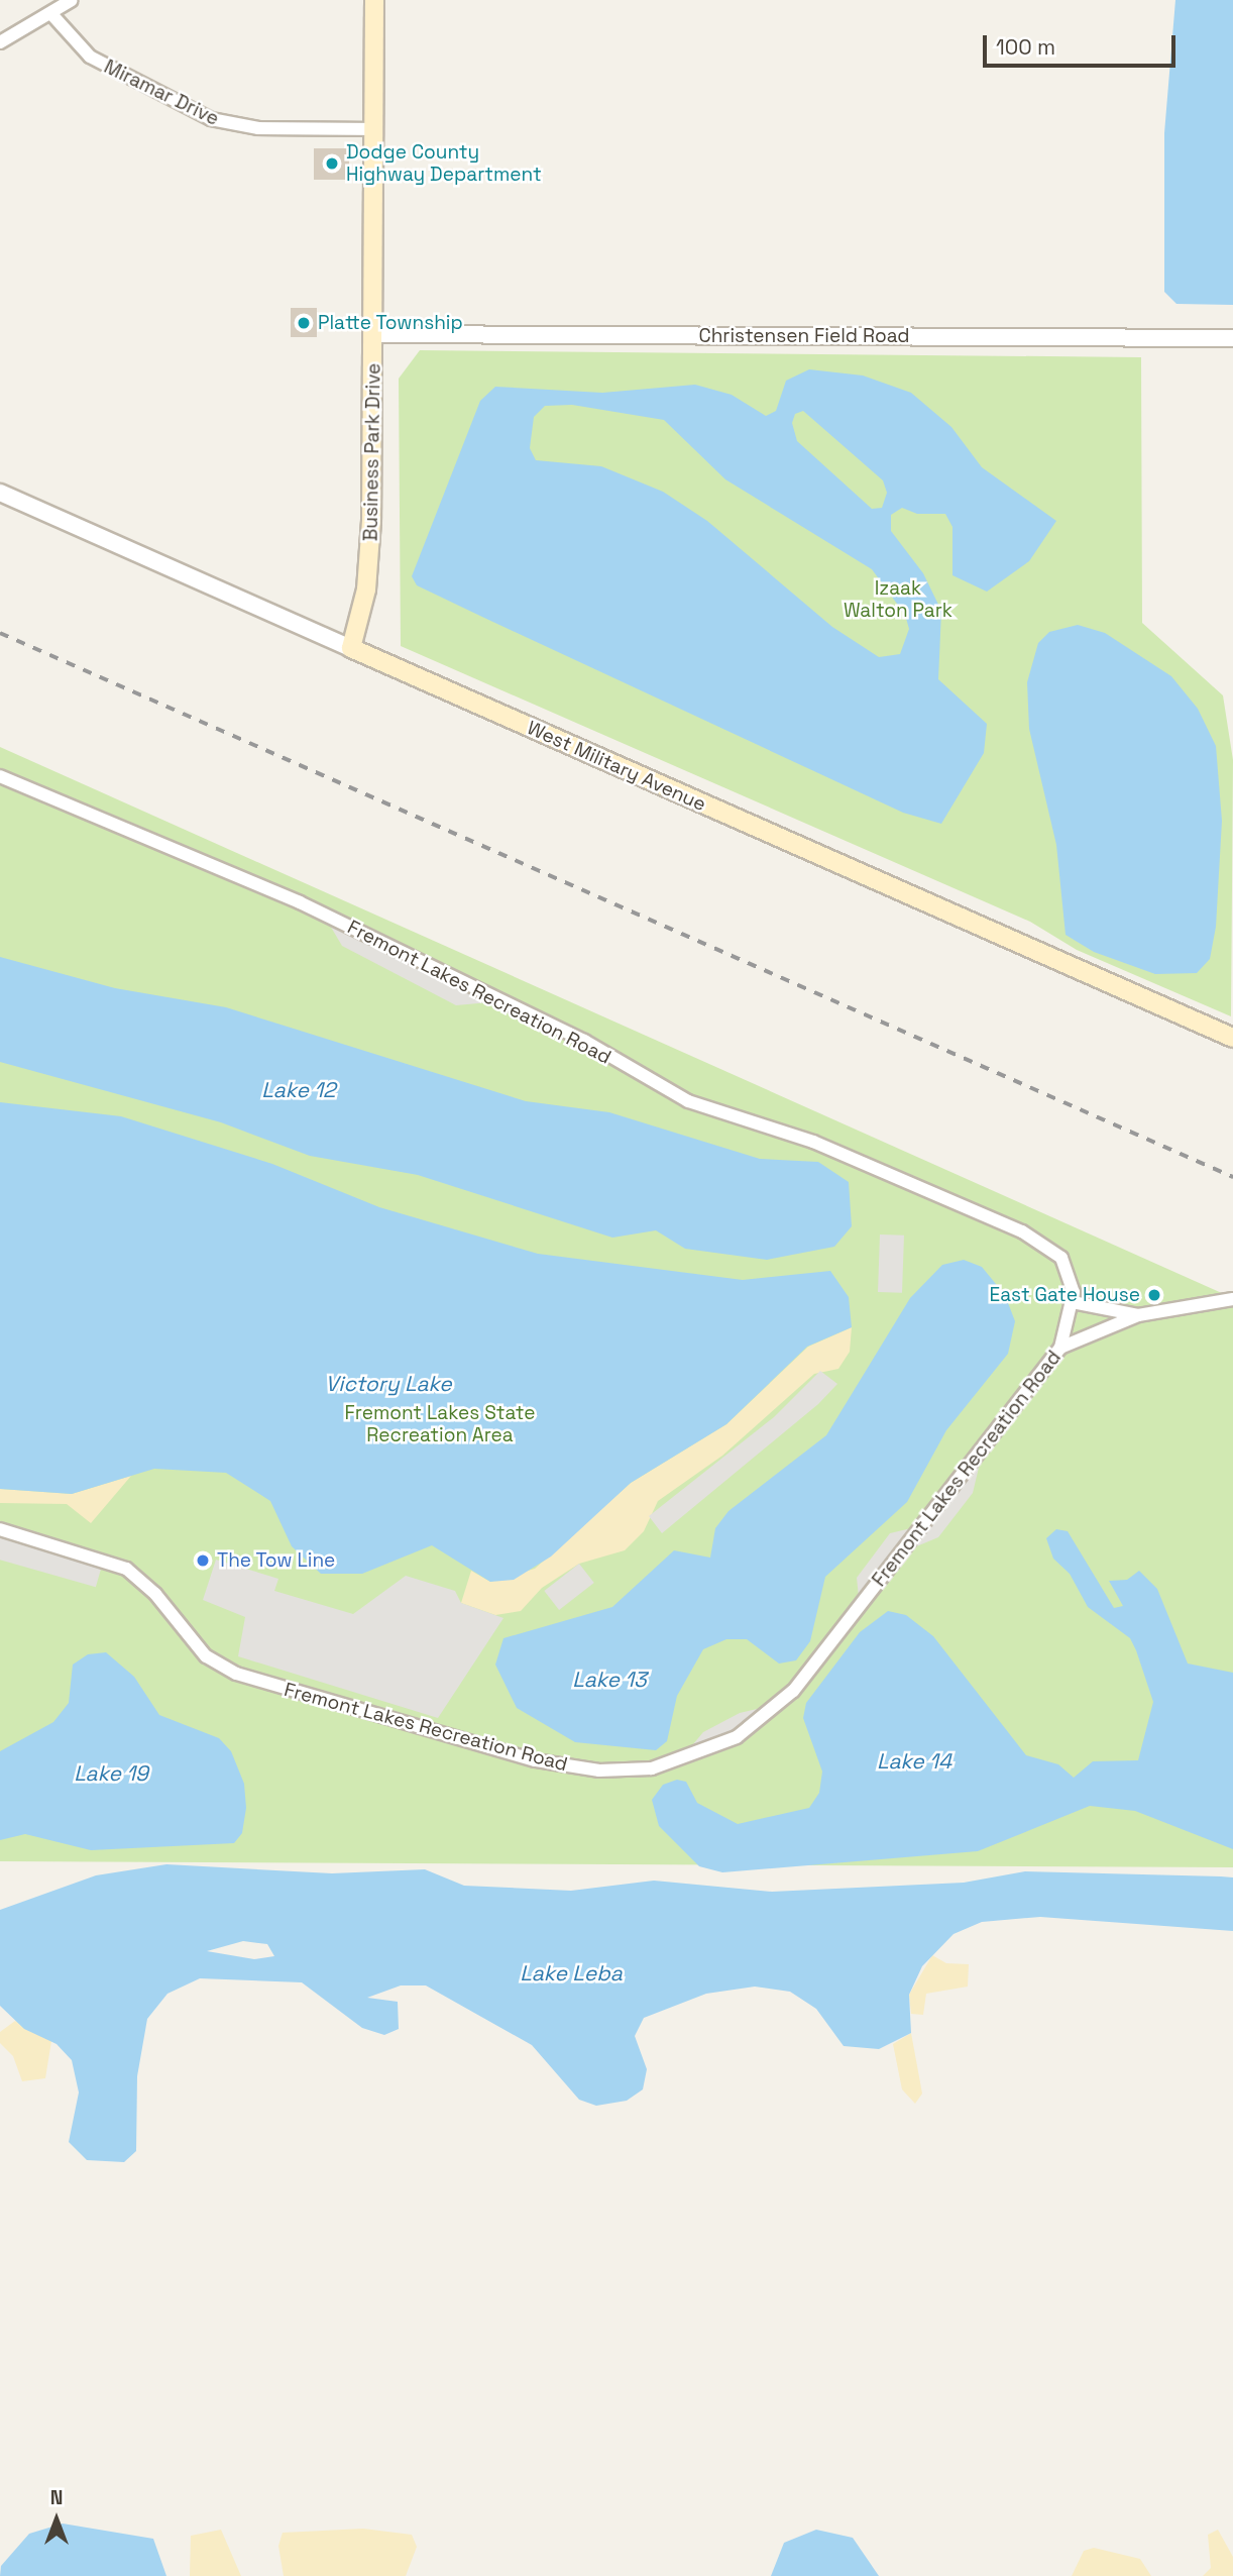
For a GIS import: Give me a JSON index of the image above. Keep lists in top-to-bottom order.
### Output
{
  "streets": {
    "main road": ["Business Park Drive", "West Military Avenue"],
    "street": ["Miramar Drive", "Christensen Field Road", "Fremont Lakes Recreation Road"]
  },
  "crossings": [
    ["Miramar Drive", "Business Park Drive"],
    ["Christensen Field Road", "Business Park Drive"],
    ["Business Park Drive", "West Military Avenue"]
  ],
  "water": [
    "Lake 12",
    "Victory Lake",
    "Lake 13",
    "Lake 14",
    "Lake 19",
    "Lake Leba"
  ],
  "parks": ["Izaak Walton Park", "Fremont Lakes State Recreation Area"],
  "places": [
    "Dodge County Highway Department",
    "Platte Township",
    "East Gate House",
    "The Tow Line"
  ],
  "scale_bar": "100 m",
  "north": "top"
}
